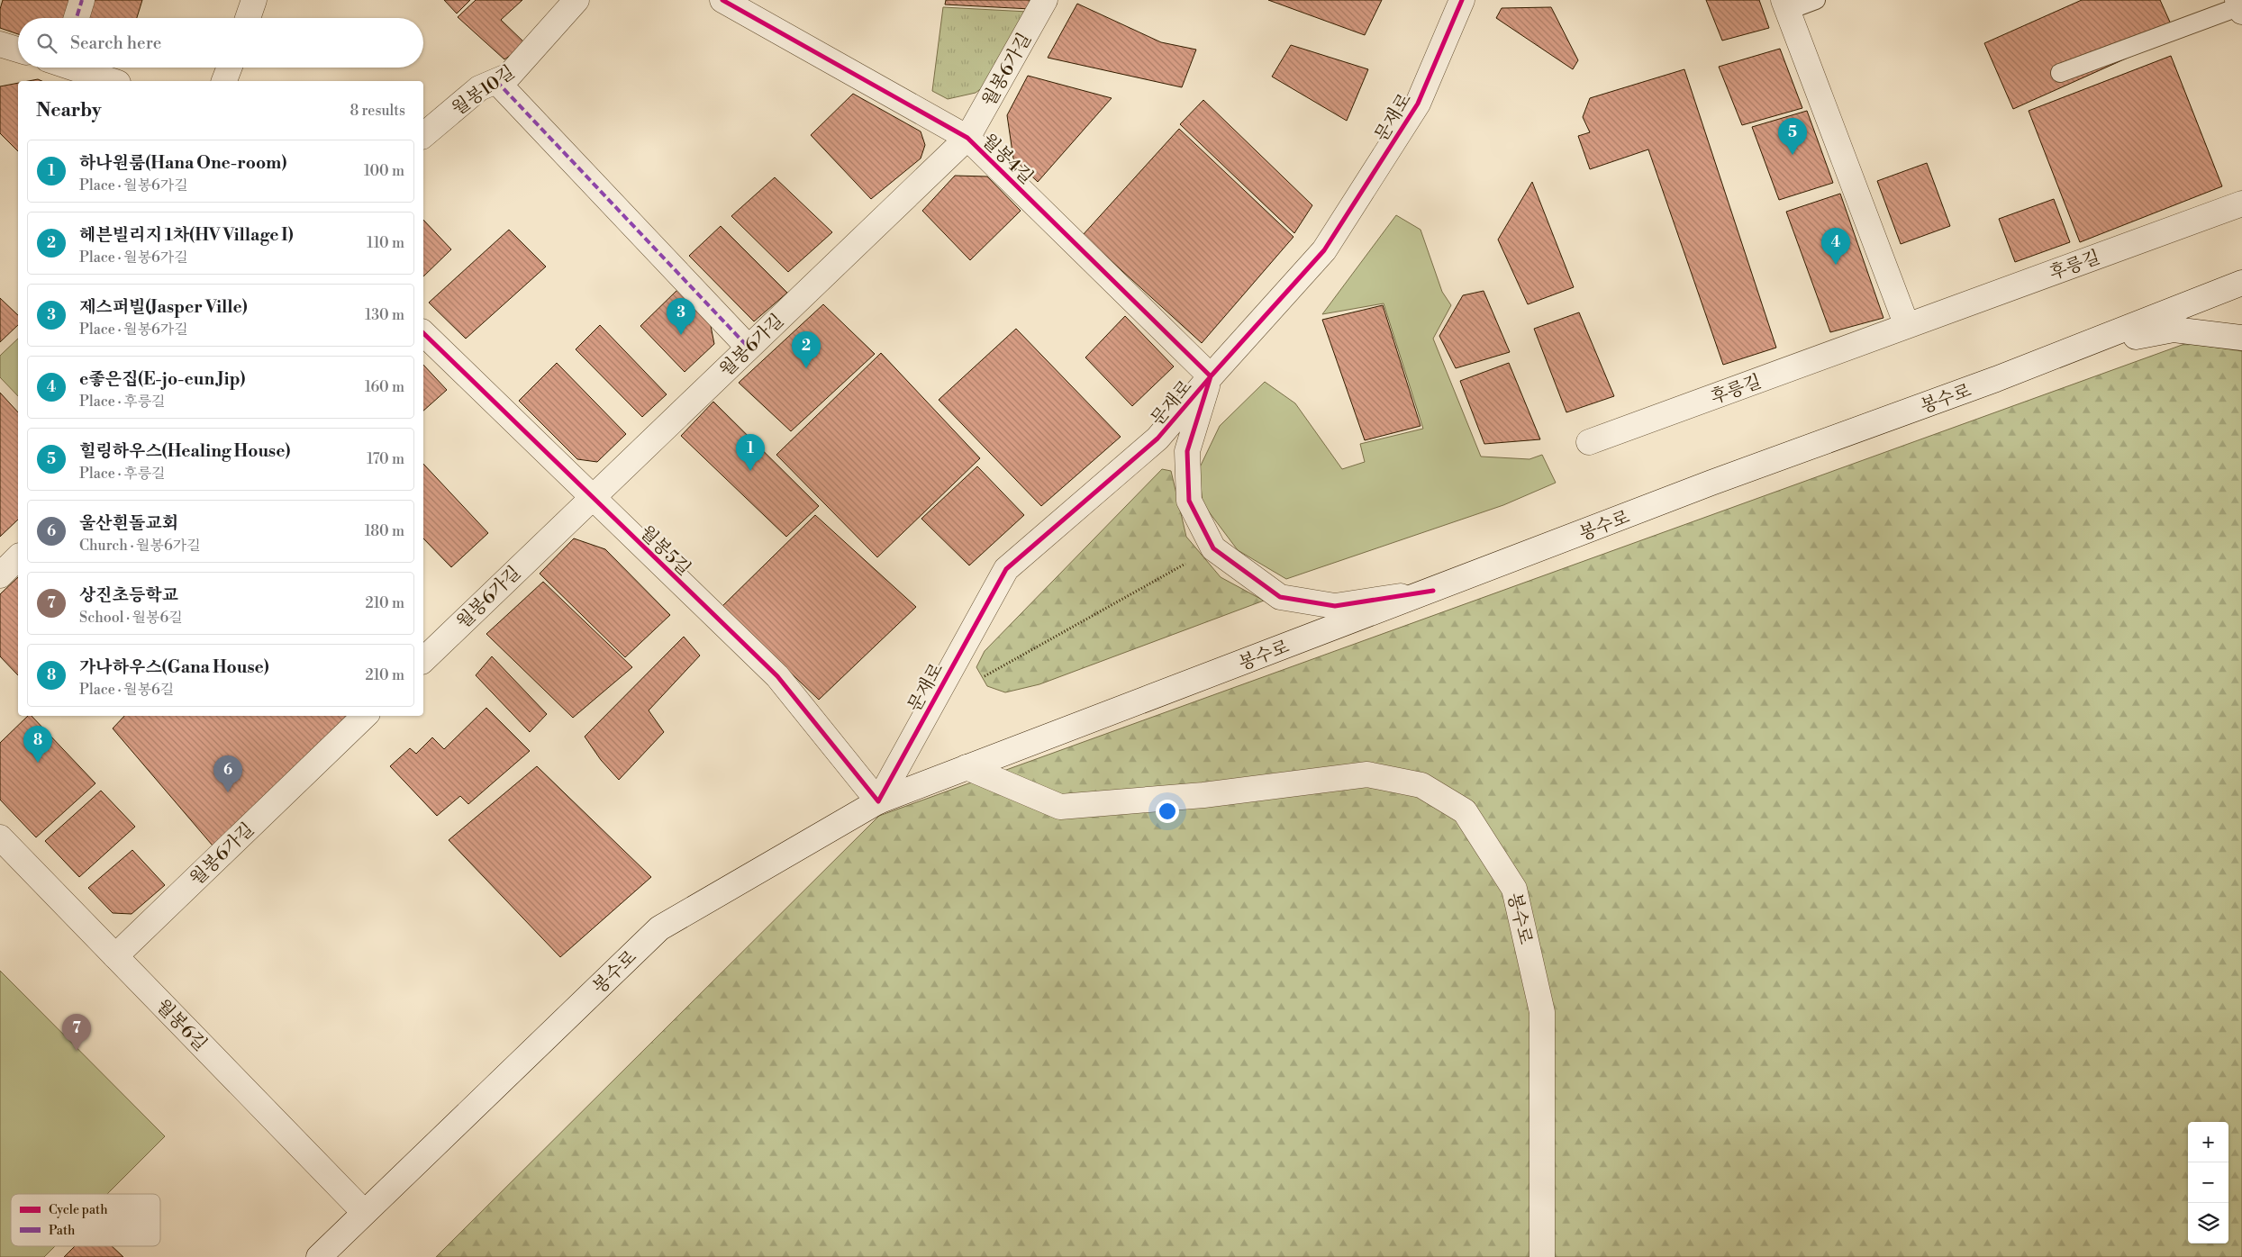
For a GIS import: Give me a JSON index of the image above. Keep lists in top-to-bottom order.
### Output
{
  "streets": {
    "street": [
      "월봉6가길",
      "월봉10길",
      "문재로",
      "월봉4길",
      "후릉길",
      "봉수로",
      "월봉5길",
      "월봉6길"
    ]
  },
  "crossings": [
    ["월봉6가길", "월봉4길"],
    ["월봉6가길", "월봉5길"],
    ["월봉6가길", "월봉6길"],
    ["문재로", "월봉4길"],
    ["문재로", "봉수로"],
    ["문재로", "월봉5길"],
    ["봉수로", "월봉5길"],
    ["봉수로", "월봉6길"]
  ],
  "legend": ["Cycle path", "Path"],
  "page": {
    "search": "Search here",
    "heading": ["Nearby", "8 results"],
    "pins": [
      "5",
      "4",
      "3",
      "2",
      "1",
      "8",
      "6",
      "7"
    ],
    "list": [
      {
        "mark": "1",
        "name": "하나원룸(Hana One-room)",
        "note": "Place · 월봉6가길",
        "value": "100 m"
      },
      {
        "mark": "2",
        "name": "헤븐빌리지 1차(HV Village I)",
        "note": "Place · 월봉6가길",
        "value": "110 m"
      },
      {
        "mark": "3",
        "name": "제스퍼빌(Jasper Ville)",
        "note": "Place · 월봉6가길",
        "value": "130 m"
      },
      {
        "mark": "4",
        "name": "e좋은집(E-jo-eun Jip)",
        "note": "Place · 후릉길",
        "value": "160 m"
      },
      {
        "mark": "5",
        "name": "힐링하우스(Healing House)",
        "note": "Place · 후릉길",
        "value": "170 m"
      },
      {
        "mark": "6",
        "name": "울산흰돌교회",
        "note": "Church · 월봉6가길",
        "value": "180 m"
      },
      {
        "mark": "7",
        "name": "상진초등학교",
        "note": "School · 월봉6길",
        "value": "210 m"
      },
      {
        "mark": "8",
        "name": "가나하우스(Gana House)",
        "note": "Place · 월봉6길",
        "value": "210 m"
      }
    ],
    "map_buttons": ["+", "−"]
  }
}
